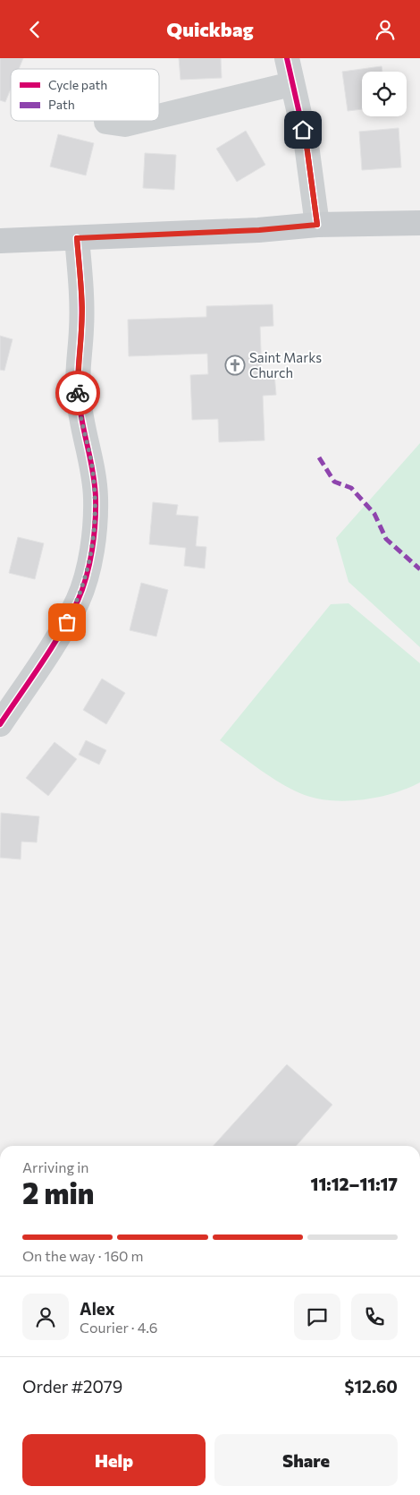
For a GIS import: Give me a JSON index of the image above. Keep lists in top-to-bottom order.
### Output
{
  "places": {
    "church": ["Saint Marks Church"]
  },
  "legend": ["Cycle path", "Path"],
  "page": {
    "header": "Quickbag",
    "heading": ["2 min", "Arriving in", "11:12–11:17"],
    "panel": [
      "Alex",
      "Courier · 4.6",
      "Order #2079",
      "$12.60"
    ],
    "bar": "On the way · 160 m",
    "buttons": ["Help", "Share"]
  }
}
